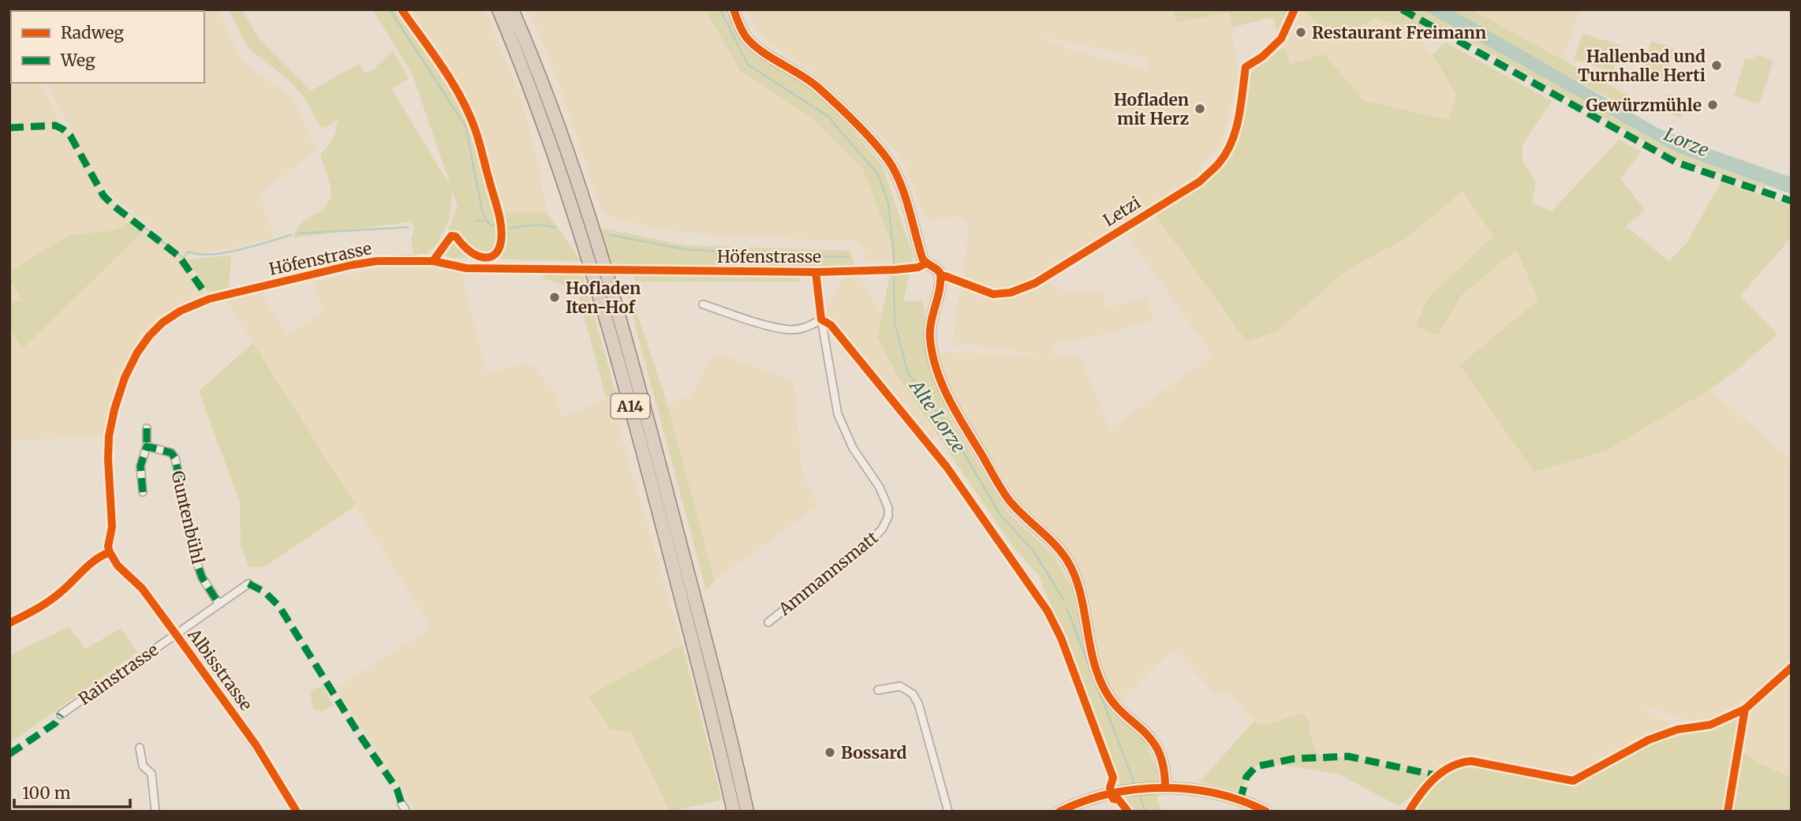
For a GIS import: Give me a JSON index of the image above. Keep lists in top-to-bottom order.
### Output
{
  "streets": {
    "highway": ["A14"],
    "street": [
      "Letzi",
      "Höfenstrasse",
      "Guntenbühl",
      "Ammannsmatt",
      "Albisstrasse",
      "Rainstrasse"
    ]
  },
  "crossings": [
    ["Höfenstrasse", "Ammannsmatt"],
    ["Höfenstrasse", "Albisstrasse"],
    ["Guntenbühl", "Rainstrasse"],
    ["Albisstrasse", "Rainstrasse"]
  ],
  "water": ["Lorze", "Alte Lorze"],
  "places": [
    "Restaurant Freimann",
    "Hallenbad und Turnhalle Herti",
    "Gewürzmühle",
    "Hofladen mit Herz",
    "Hofladen Iten-Hof",
    "Bossard"
  ],
  "legend": ["Radweg", "Weg"],
  "scale_bar": "100 m"
}
